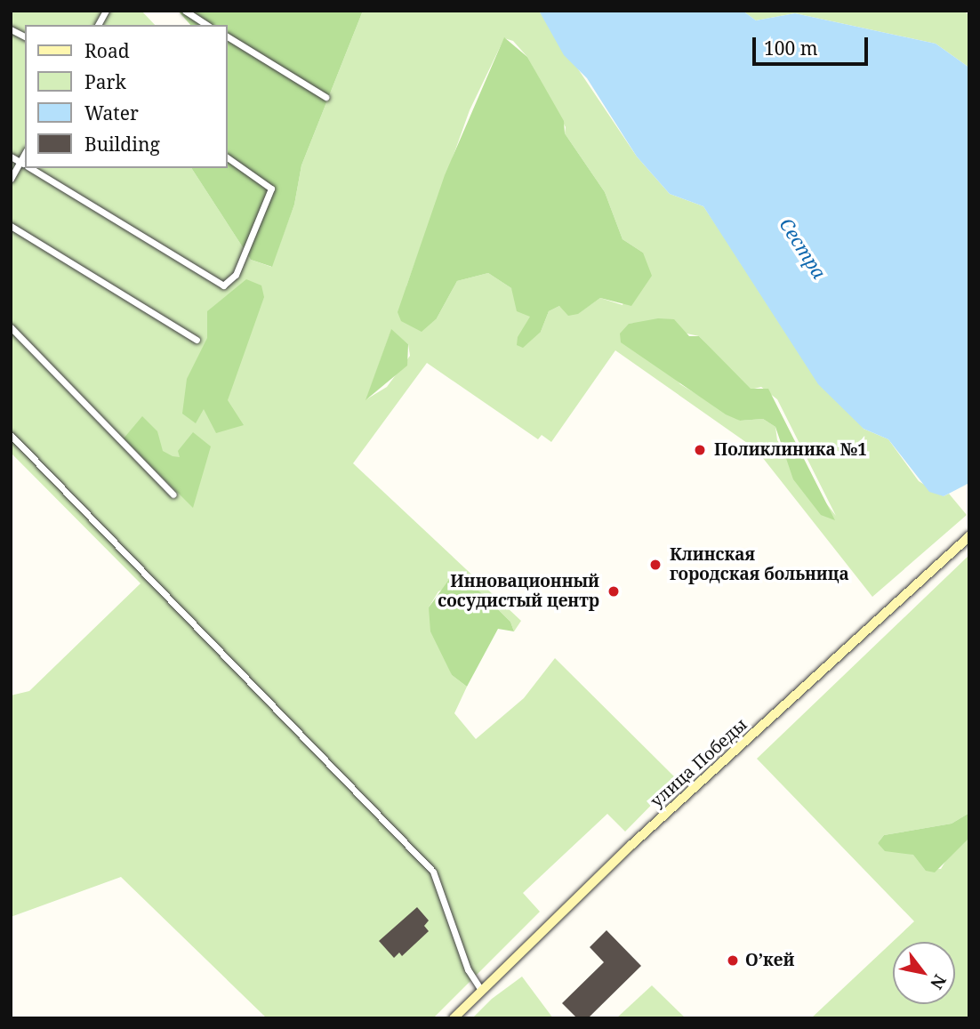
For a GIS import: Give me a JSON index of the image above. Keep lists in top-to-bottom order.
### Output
{
  "streets": {
    "street": ["улица Победы"]
  },
  "water": ["Сестра"],
  "places": [
    "Поликлиника №1",
    "Клинская городская больница",
    "Инновационный сосудистый центр",
    "О’кей"
  ],
  "legend": [
    "Road",
    "Park",
    "Water",
    "Building"
  ],
  "scale_bar": "100 m",
  "north": "bottom right"
}
